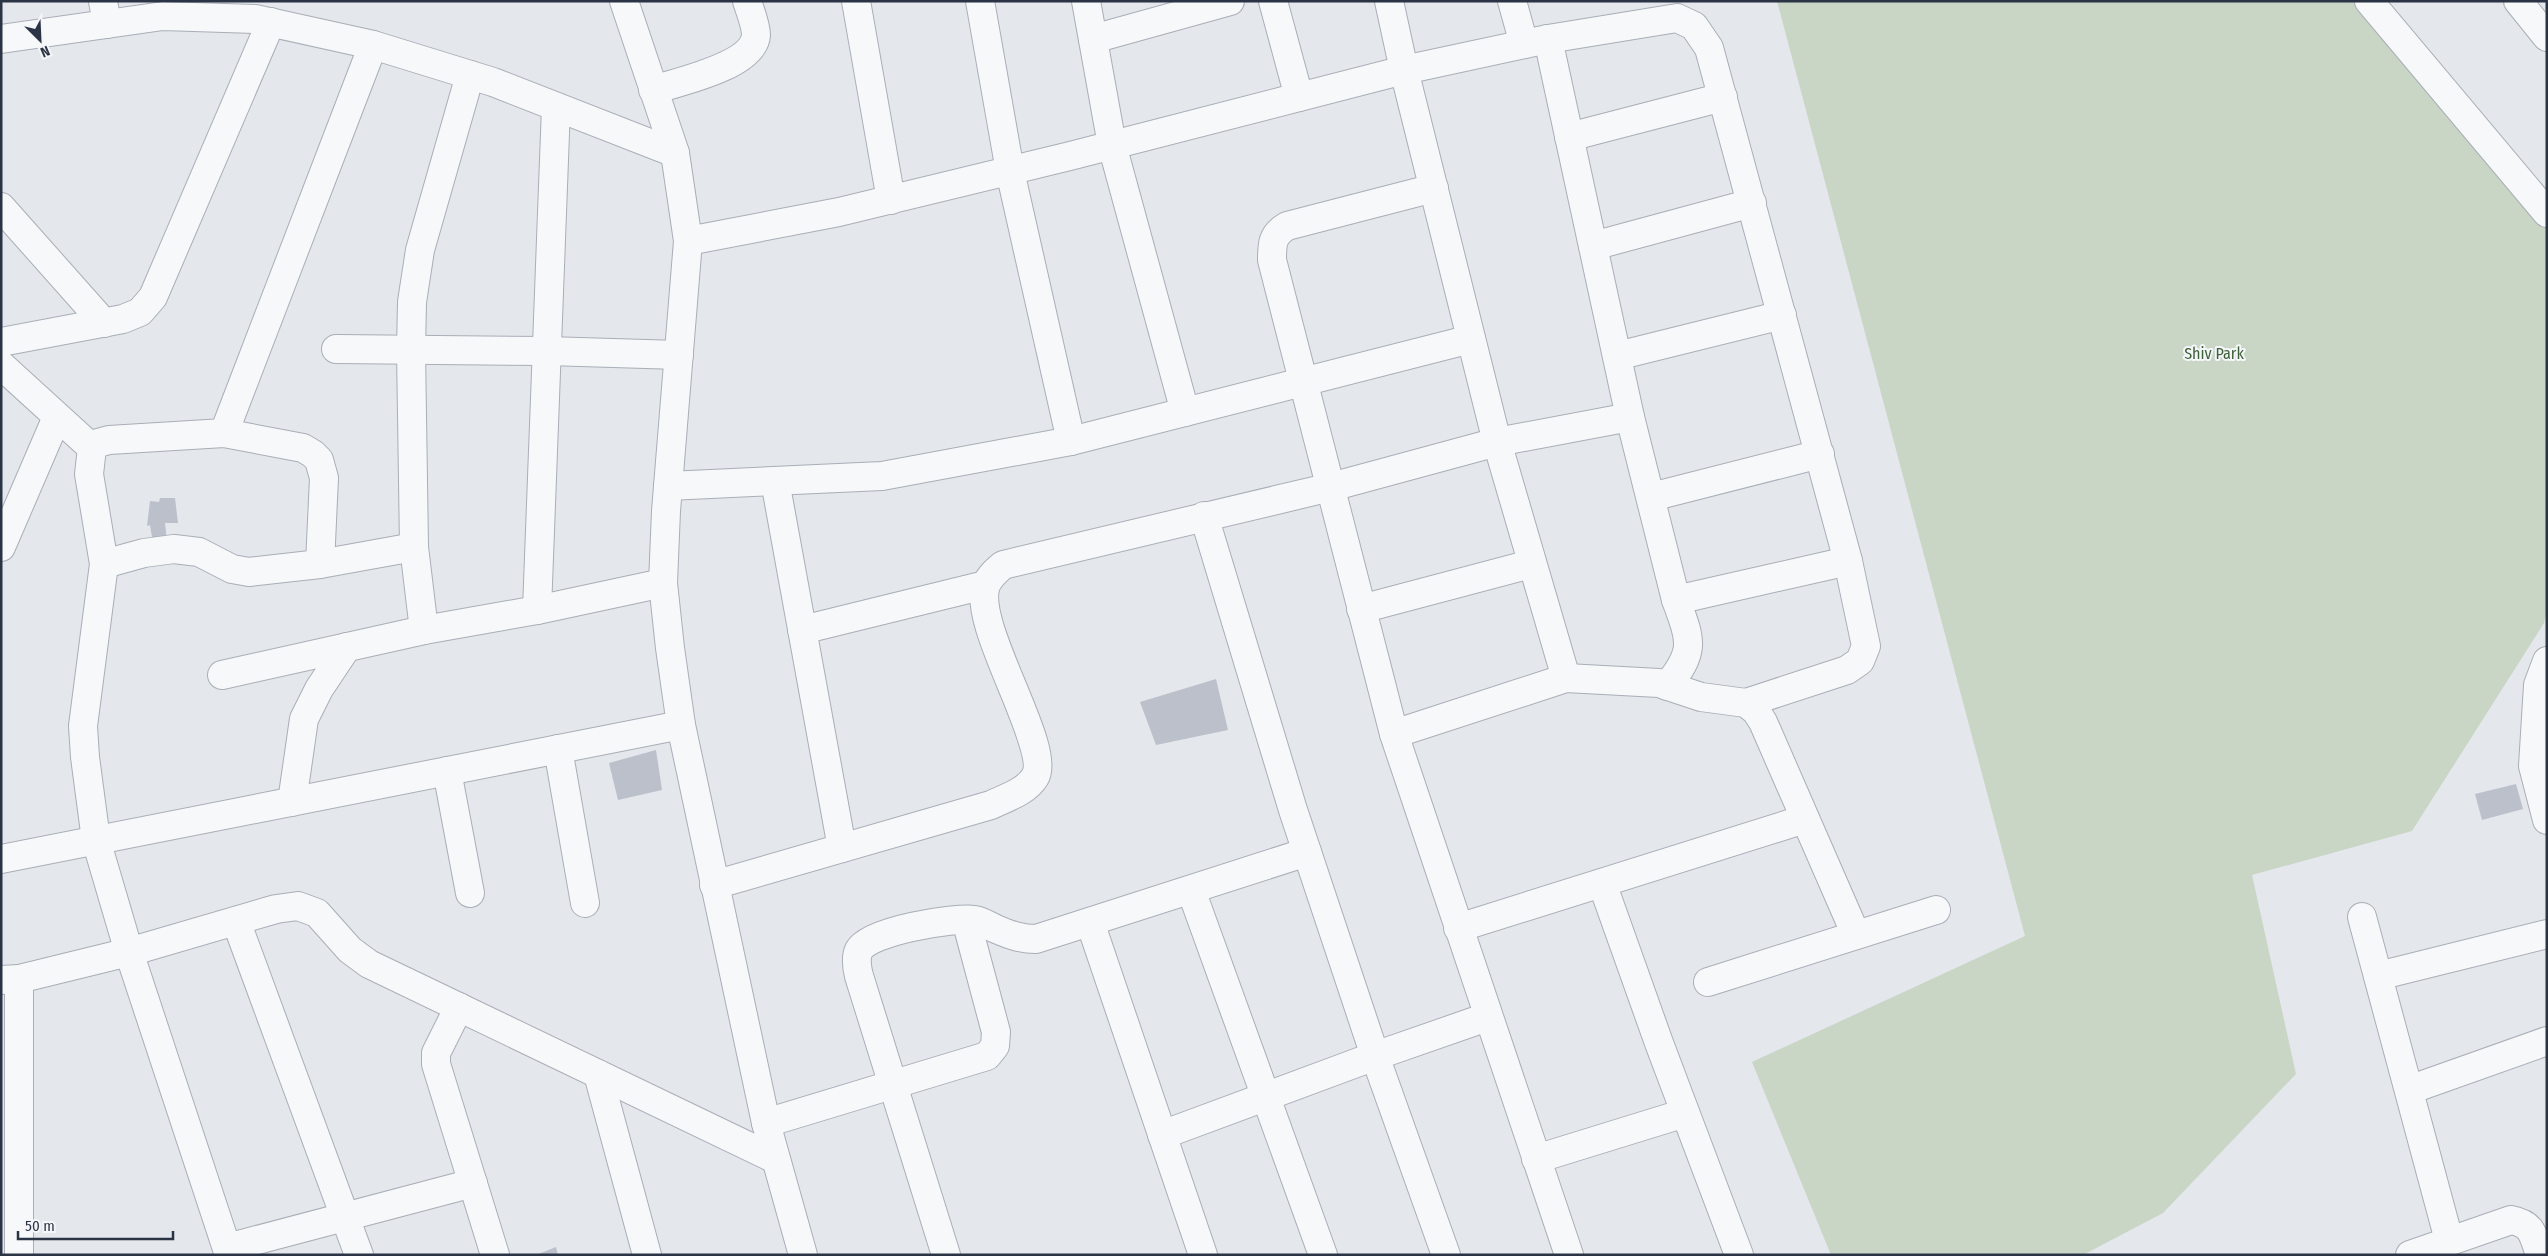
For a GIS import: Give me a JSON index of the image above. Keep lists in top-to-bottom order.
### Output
{
  "parks": ["Shiv Park"],
  "scale_bar": "50 m",
  "north": "bottom right"
}
